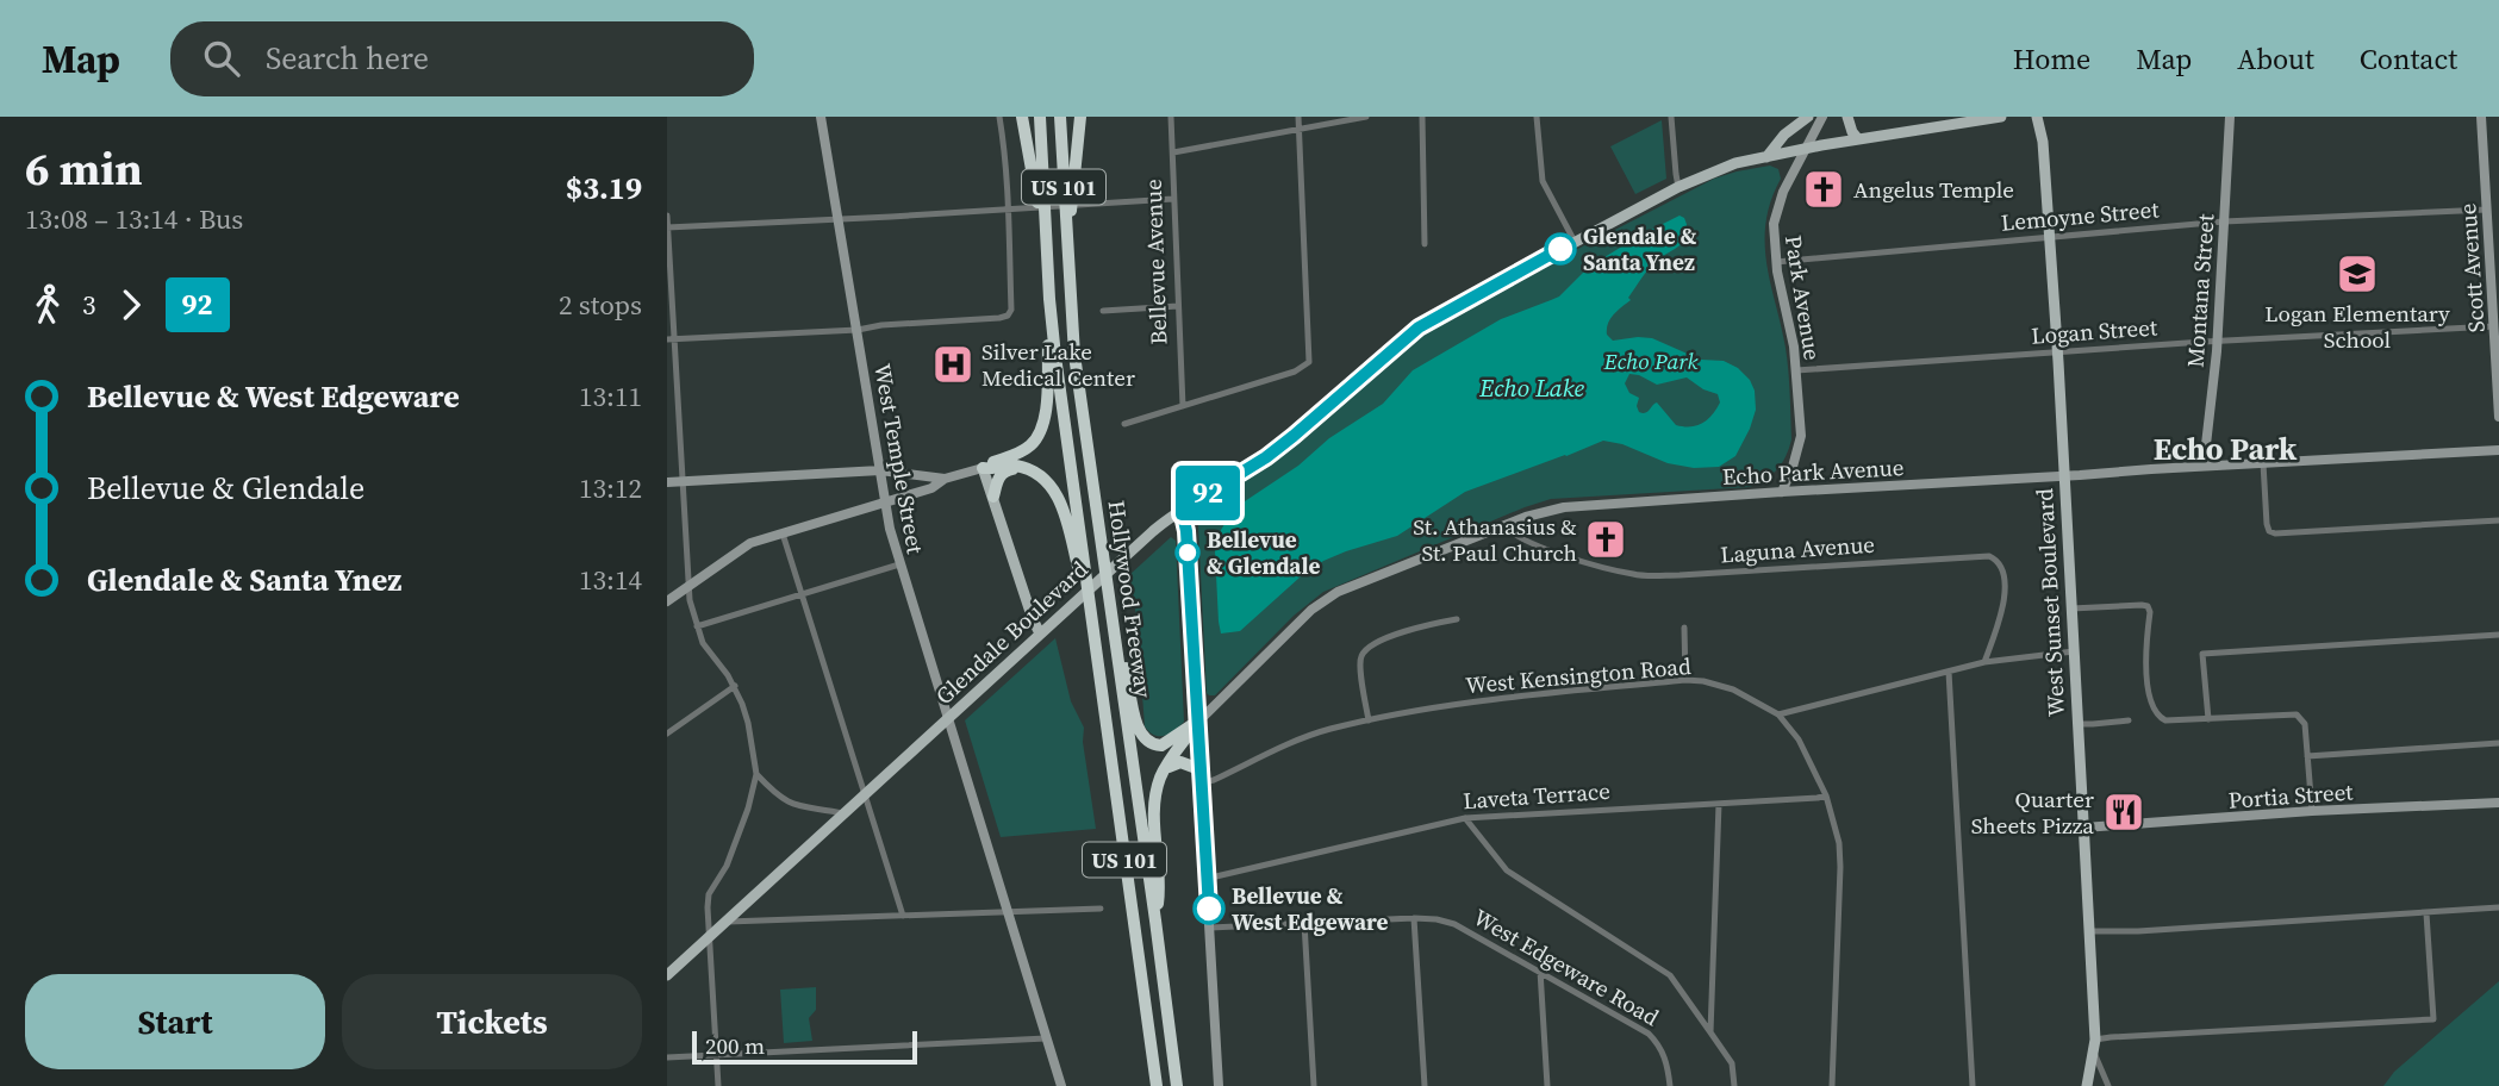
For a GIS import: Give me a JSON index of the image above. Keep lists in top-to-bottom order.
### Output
{
  "streets": {
    "highway": ["US 101", "Hollywood Freeway"],
    "main road": ["West Sunset Boulevard", "Glendale Boulevard"],
    "street": [
      "Lemoyne Street",
      "Bellevue Avenue",
      "Scott Avenue",
      "Montana Street",
      "Park Avenue",
      "Logan Street",
      "West Temple Street",
      "Echo Park Avenue",
      "Laguna Avenue",
      "West Kensington Road",
      "Laveta Terrace",
      "Portia Street",
      "West Edgeware Road"
    ]
  },
  "crossings": [
    ["Lemoyne Street", "Scott Avenue"],
    ["Lemoyne Street", "Montana Street"],
    ["Lemoyne Street", "Park Avenue"],
    ["Lemoyne Street", "West Sunset Boulevard"],
    ["Scott Avenue", "Logan Street"],
    ["Montana Street", "Logan Street"],
    ["Montana Street", "Echo Park Avenue"],
    ["Park Avenue", "Logan Street"],
    ["Park Avenue", "Echo Park Avenue"],
    ["Park Avenue", "Glendale Boulevard"],
    ["Logan Street", "West Sunset Boulevard"],
    ["West Temple Street", "Glendale Boulevard"],
    ["Echo Park Avenue", "Laguna Avenue"],
    ["Echo Park Avenue", "West Sunset Boulevard"],
    ["West Sunset Boulevard", "Portia Street"],
    ["West Kensington Road", "Laveta Terrace"]
  ],
  "districts": ["Echo Park"],
  "water": ["Echo Lake"],
  "parks": ["Echo Park"],
  "places": {
    "church": ["Angelus Temple", "St. Athanasius & St. Paul Church"],
    "other": ["Glendale & Santa Ynez", "Bellevue & Glendale", "Bellevue & West Edgeware"],
    "school or university": ["Logan Elementary School"],
    "hospital": ["Silver Lake Medical Center"],
    "restaurant": ["Quarter Sheets Pizza"]
  },
  "lines": ["bus line 92"],
  "scale_bar": "200 m",
  "page": {
    "header": "Map",
    "search": "Search here",
    "nav": [
      "Home",
      "Map",
      "About",
      "Contact"
    ],
    "heading": ["6 min", "13:08 – 13:14 · Bus", "$3.19"],
    "on_map": "92",
    "legs": ["3", "92", "2 stops"],
    "list": [
      {
        "name": "Bellevue & West Edgeware",
        "value": "13:11"
      },
      {
        "name": "Bellevue & Glendale",
        "value": "13:12"
      },
      {
        "name": "Glendale & Santa Ynez",
        "value": "13:14"
      }
    ],
    "buttons": ["Start", "Tickets"],
    "scale": "200 m"
  }
}
